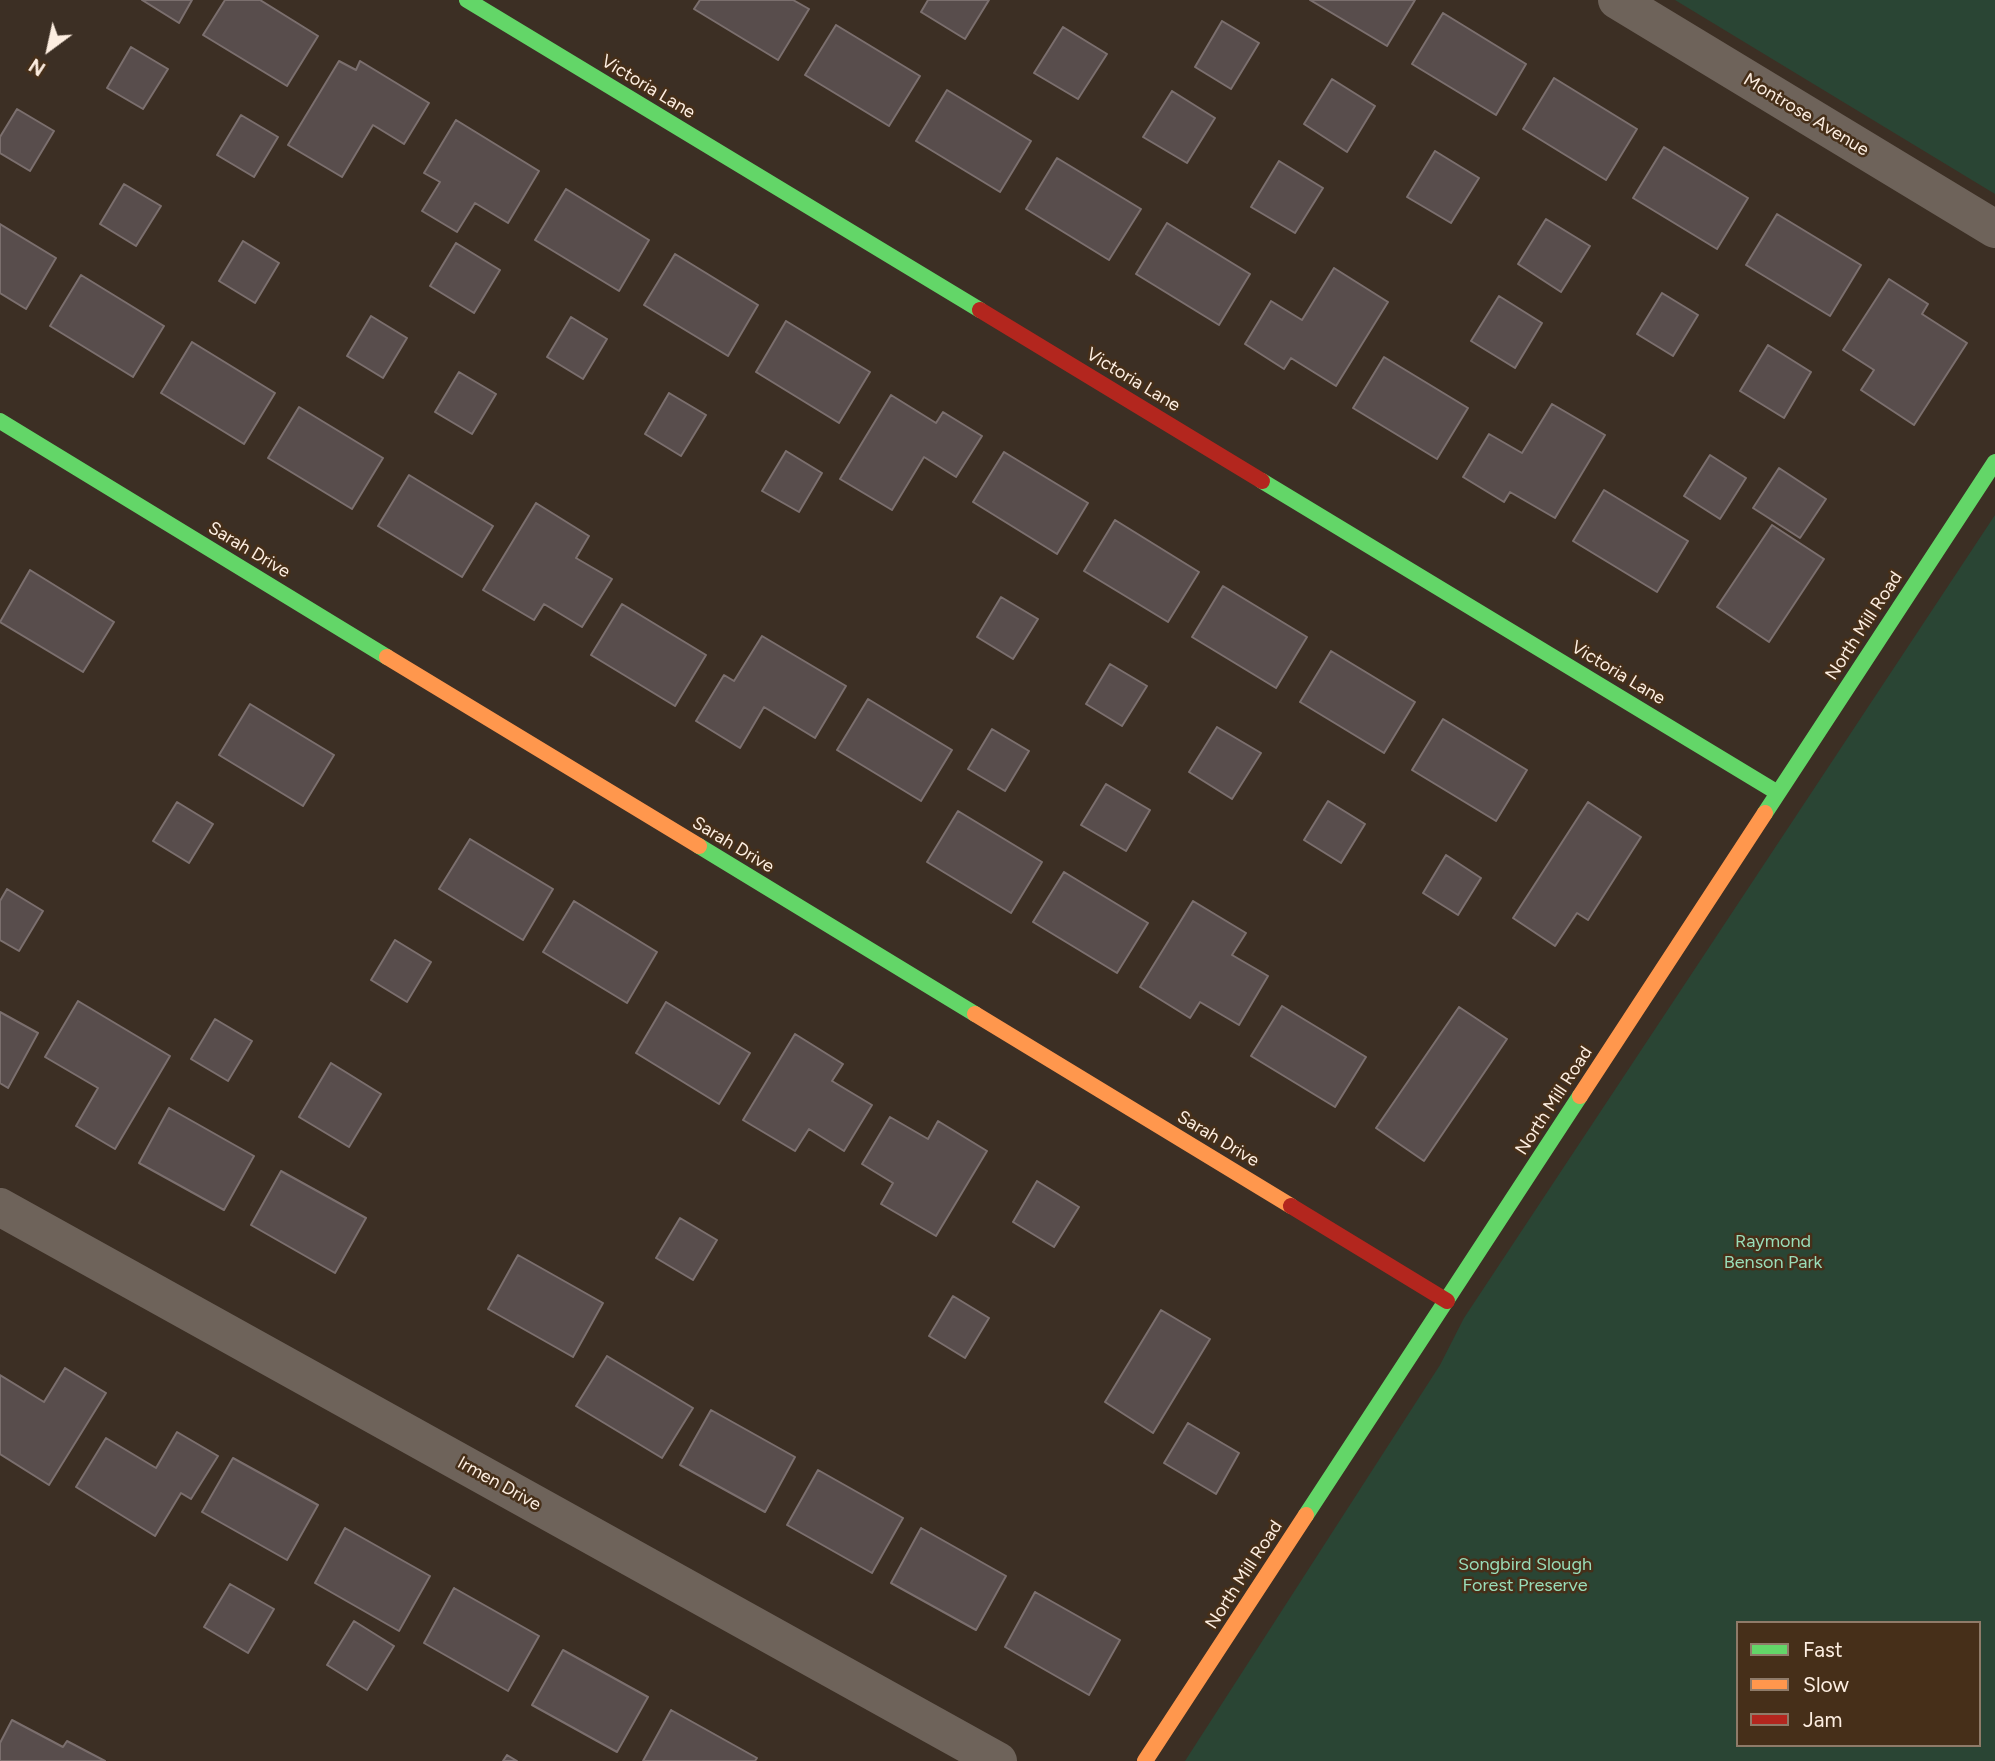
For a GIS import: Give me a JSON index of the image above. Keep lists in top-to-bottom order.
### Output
{
  "streets": {
    "street": [
      "Victoria Lane",
      "Montrose Avenue",
      "Sarah Drive",
      "North Mill Road",
      "Irmen Drive"
    ]
  },
  "crossings": [
    ["Victoria Lane", "North Mill Road"],
    ["Sarah Drive", "North Mill Road"]
  ],
  "parks": ["Raymond Benson Park", "Songbird Slough Forest Preserve"],
  "legend": ["Fast", "Slow", "Jam"],
  "north": "bottom left"
}
